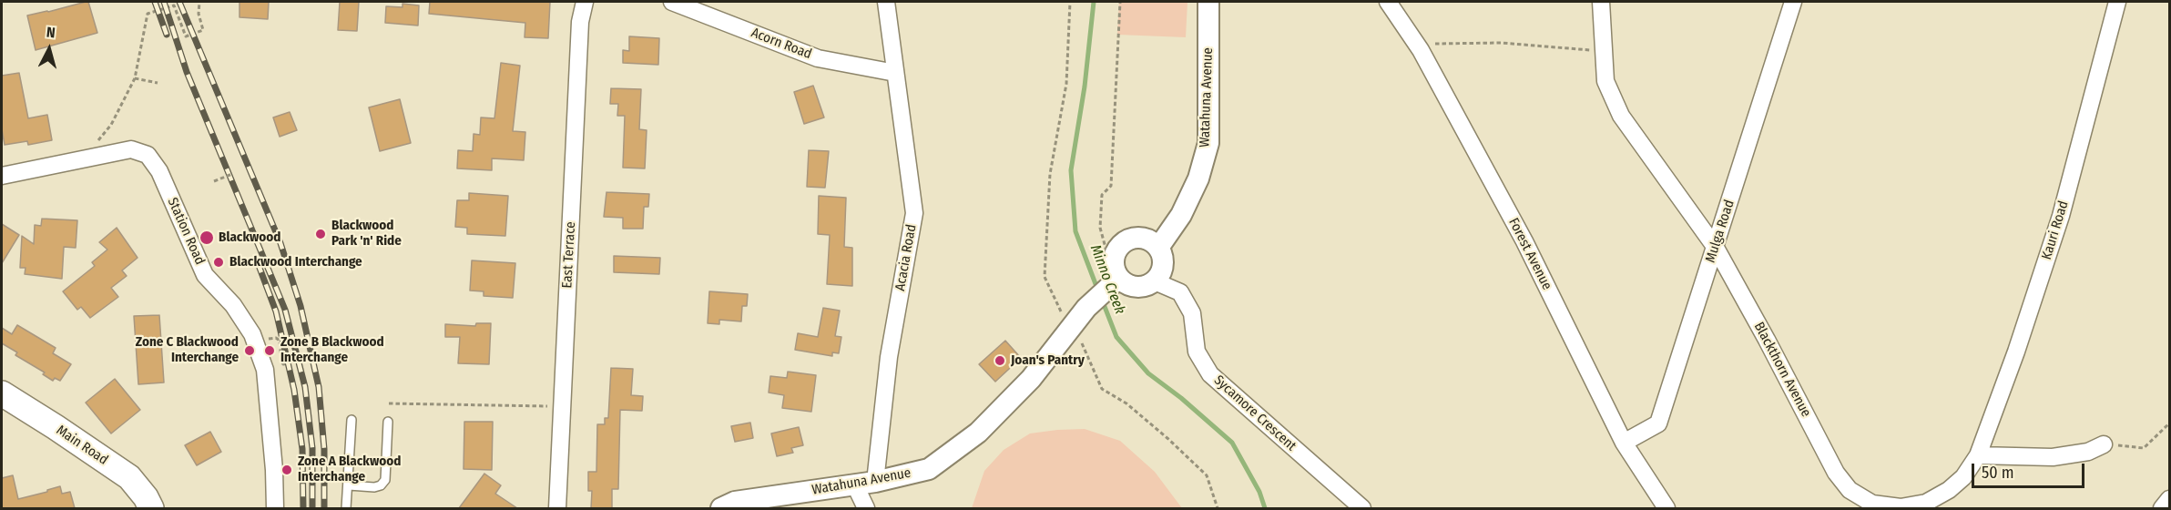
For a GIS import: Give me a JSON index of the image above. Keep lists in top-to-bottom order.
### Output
{
  "streets": {
    "main road": ["Main Road"],
    "street": [
      "Acorn Road",
      "Watahuna Avenue",
      "Kauri Road",
      "Station Road",
      "Mulga Road",
      "Forest Avenue",
      "East Terrace",
      "Acacia Road",
      "Blackthorn Avenue",
      "Sycamore Crescent"
    ]
  },
  "crossings": [
    ["Acorn Road", "Acacia Road"],
    ["Watahuna Avenue", "Acacia Road"],
    ["Watahuna Avenue", "Sycamore Crescent"],
    ["Kauri Road", "Blackthorn Avenue"],
    ["Mulga Road", "Forest Avenue"],
    ["Mulga Road", "Blackthorn Avenue"]
  ],
  "water": ["Minno Creek"],
  "places": [
    "Blackwood Park 'n' Ride",
    "Blackwood",
    "Blackwood Interchange",
    "Zone C Blackwood Interchange",
    "Zone B Blackwood Interchange",
    "Joan's Pantry",
    "Zone A Blackwood Interchange"
  ],
  "scale_bar": "50 m",
  "north": "top"
}
